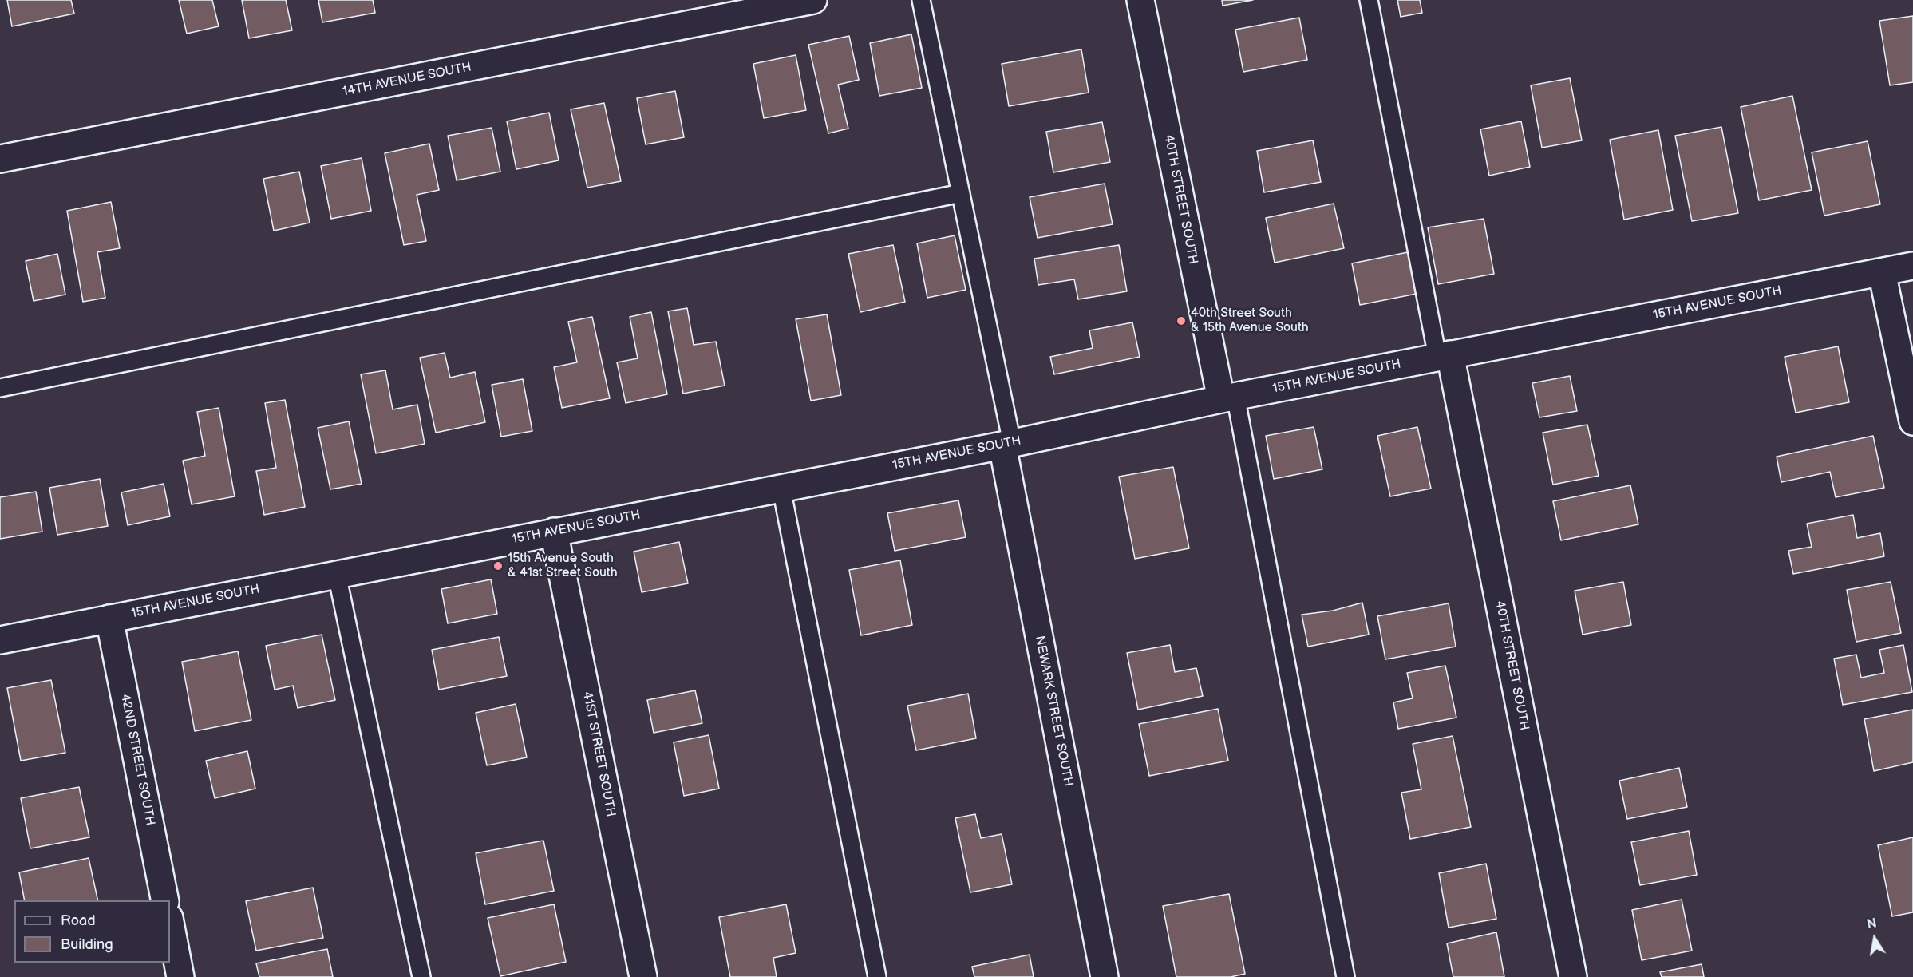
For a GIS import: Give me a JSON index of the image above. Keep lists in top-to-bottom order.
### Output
{
  "streets": {
    "street": [
      "14TH AVENUE SOUTH",
      "40TH STREET SOUTH",
      "15TH AVENUE SOUTH",
      "NEWARK STREET SOUTH",
      "41ST STREET SOUTH",
      "42ND STREET SOUTH"
    ]
  },
  "crossings": [
    ["40TH STREET SOUTH", "15TH AVENUE SOUTH"],
    ["15TH AVENUE SOUTH", "NEWARK STREET SOUTH"],
    ["15TH AVENUE SOUTH", "41ST STREET SOUTH"],
    ["15TH AVENUE SOUTH", "42ND STREET SOUTH"]
  ],
  "places": ["40th Street South & 15th Avenue South", "15th Avenue South & 41st Street South"],
  "legend": ["Road", "Building"],
  "north": "top"
}
